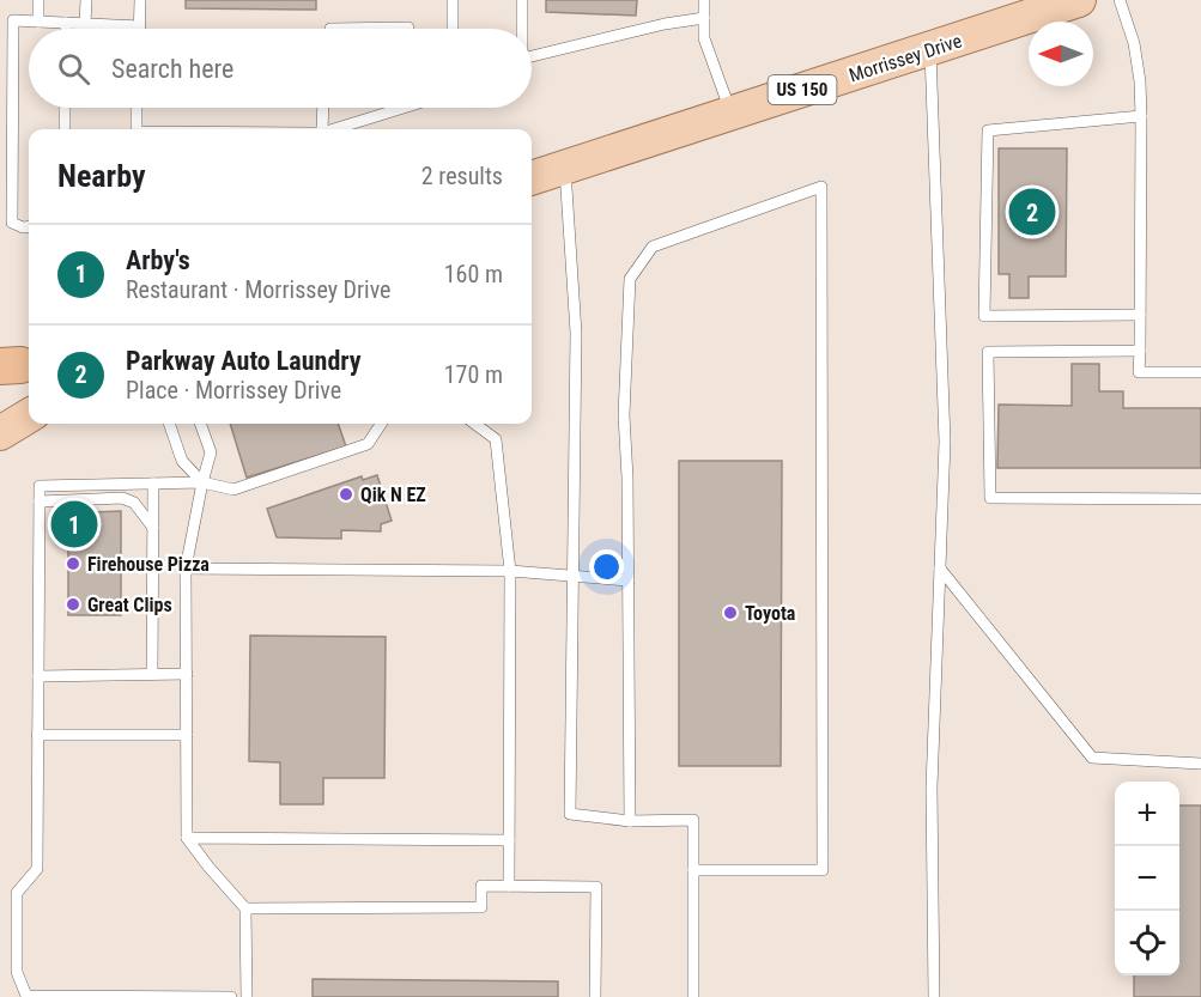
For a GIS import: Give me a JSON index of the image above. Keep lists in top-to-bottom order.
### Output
{
  "streets": {
    "main road": ["Morrissey Drive", "US 150"]
  },
  "places": [
    "Qik N EZ",
    "Firehouse Pizza",
    "Great Clips",
    "Toyota"
  ],
  "north": "left",
  "page": {
    "search": "Search here",
    "heading": ["Nearby", "2 results"],
    "pins": ["2", "1"],
    "list": [
      {
        "mark": "1",
        "name": "Arby's",
        "note": "Restaurant · Morrissey Drive",
        "value": "160 m"
      },
      {
        "mark": "2",
        "name": "Parkway Auto Laundry",
        "note": "Place · Morrissey Drive",
        "value": "170 m"
      }
    ],
    "map_buttons": ["+", "−"]
  }
}
